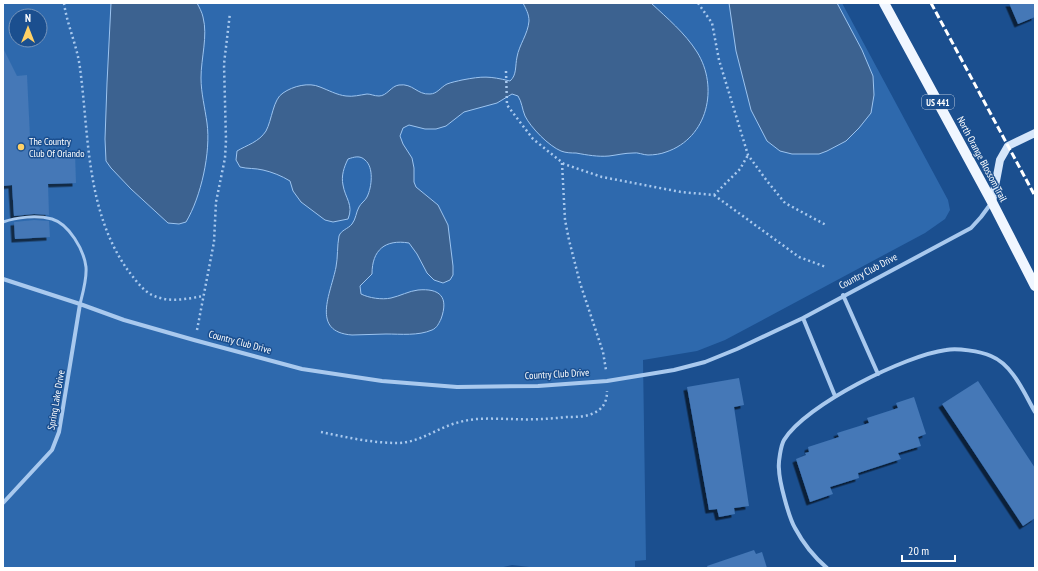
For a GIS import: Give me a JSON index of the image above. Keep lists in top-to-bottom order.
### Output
{
  "streets": {
    "main road": ["US 441", "North Orange Blossom Trail"],
    "street": ["Country Club Drive", "Spring Lake Drive"]
  },
  "crossings": [
    ["North Orange Blossom Trail", "Country Club Drive"],
    ["Country Club Drive", "Spring Lake Drive"]
  ],
  "places": ["The Country Club Of Orlando"],
  "scale_bar": "20 m",
  "north": "top"
}
